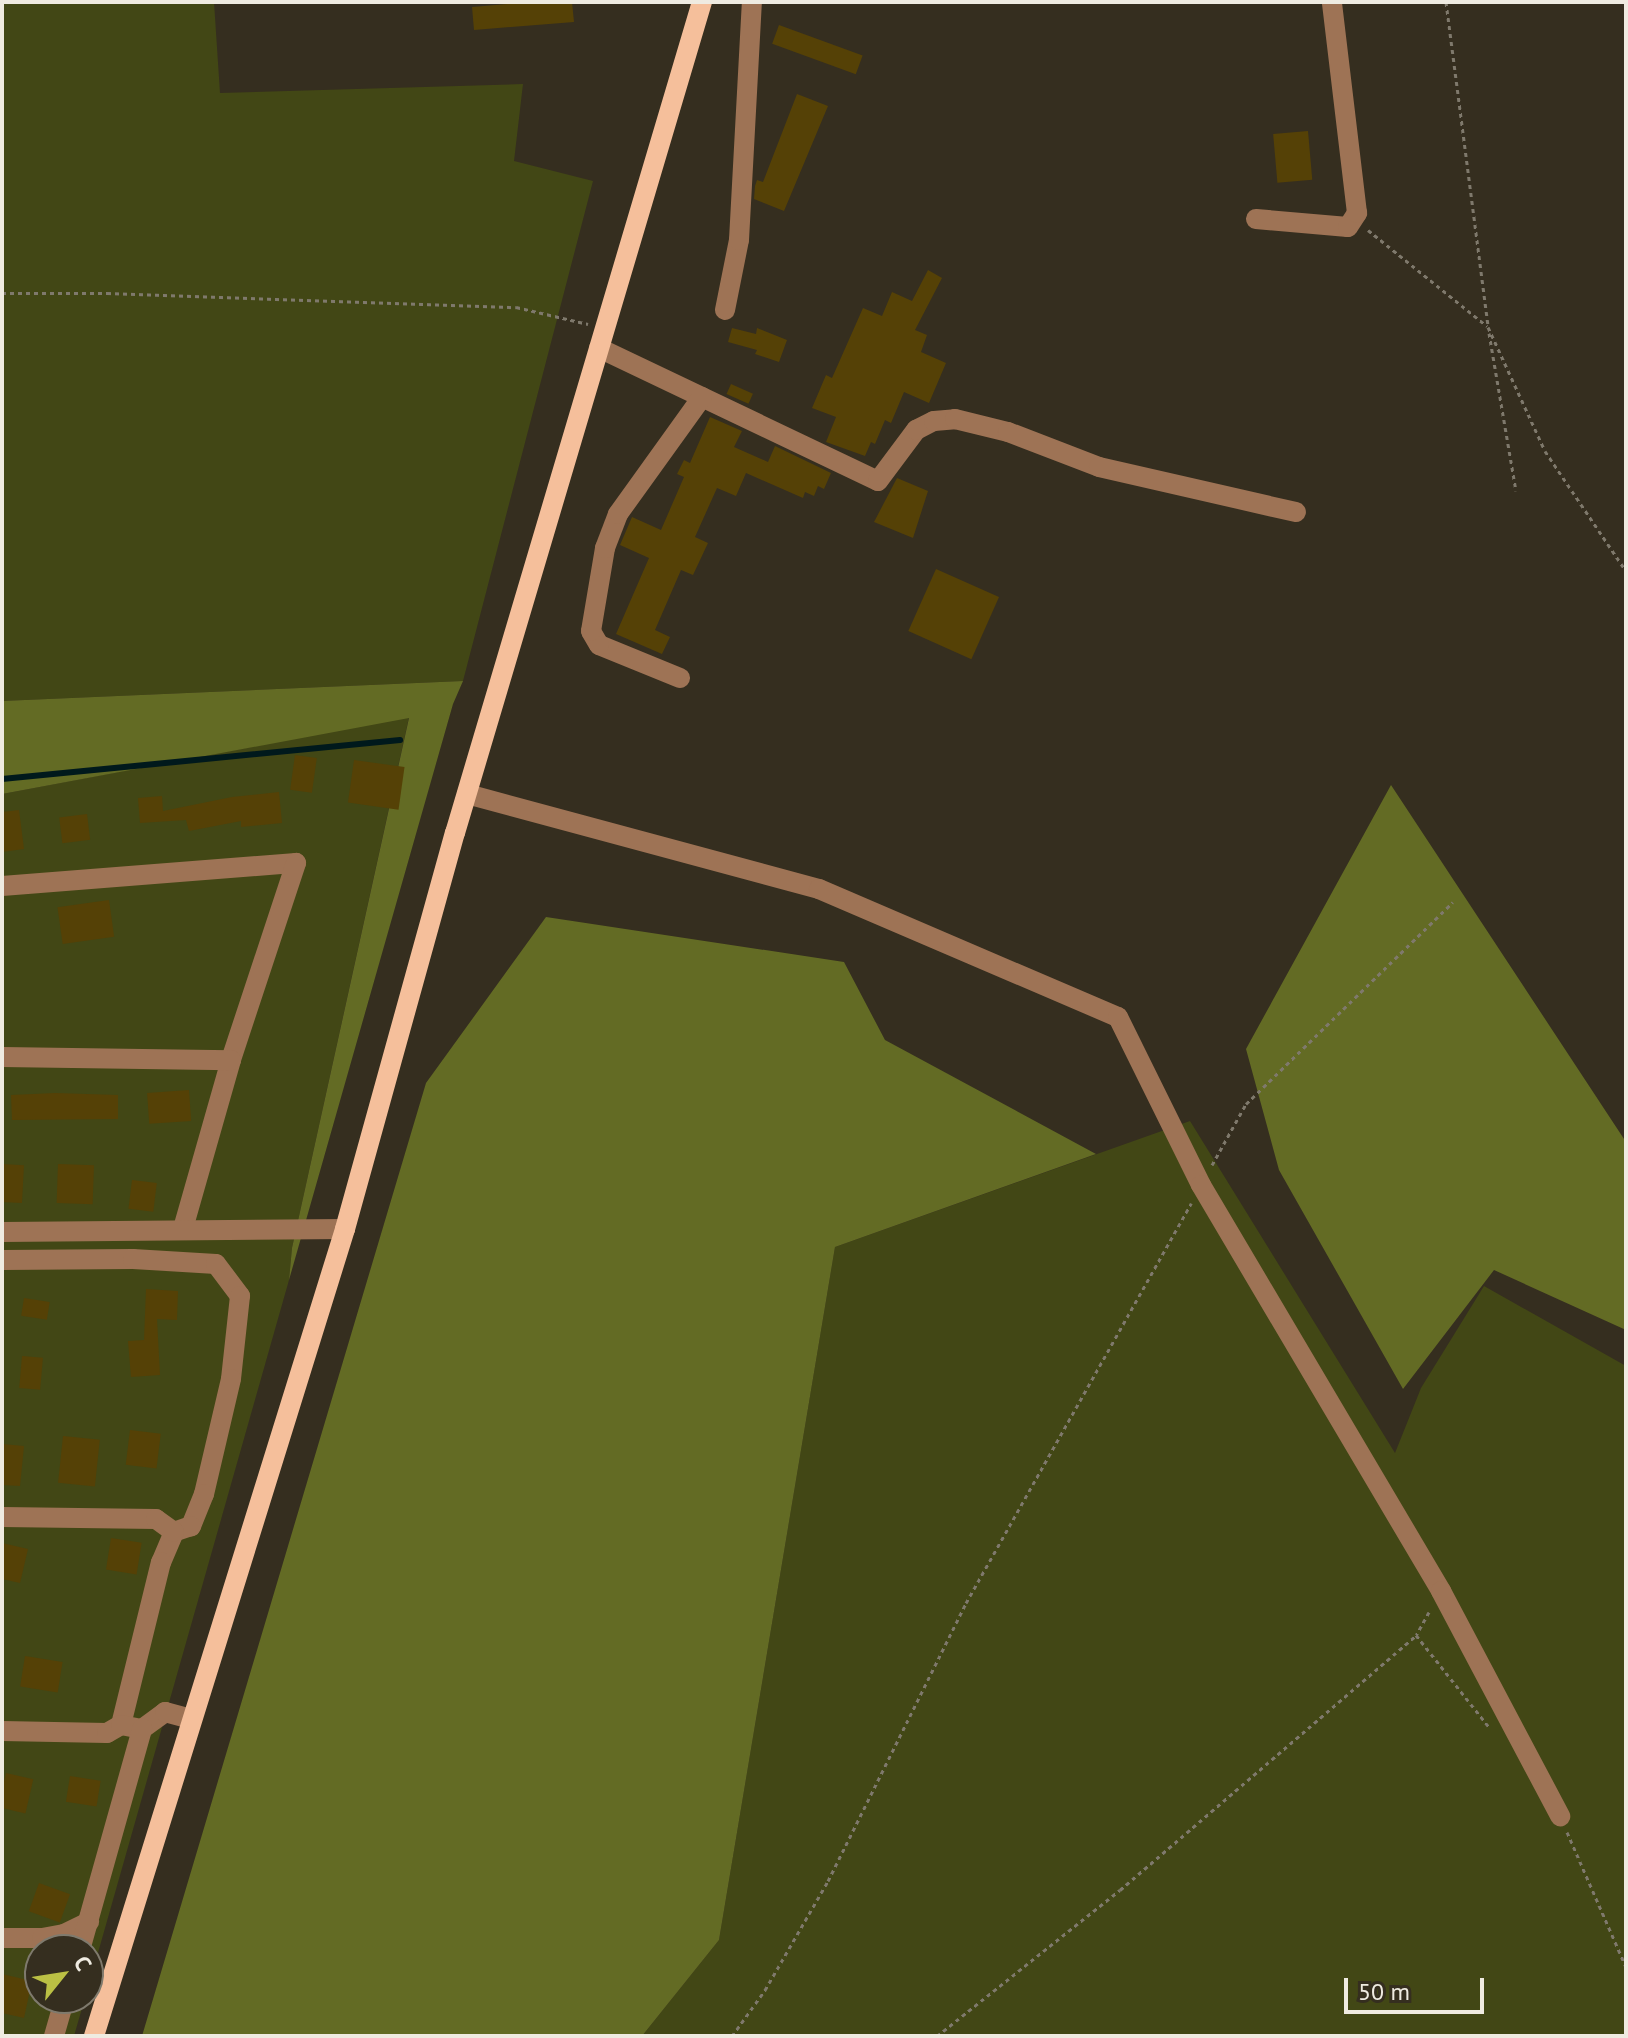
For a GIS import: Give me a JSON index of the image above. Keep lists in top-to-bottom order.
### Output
{
  "scale_bar": "50 m",
  "north": "top right"
}
